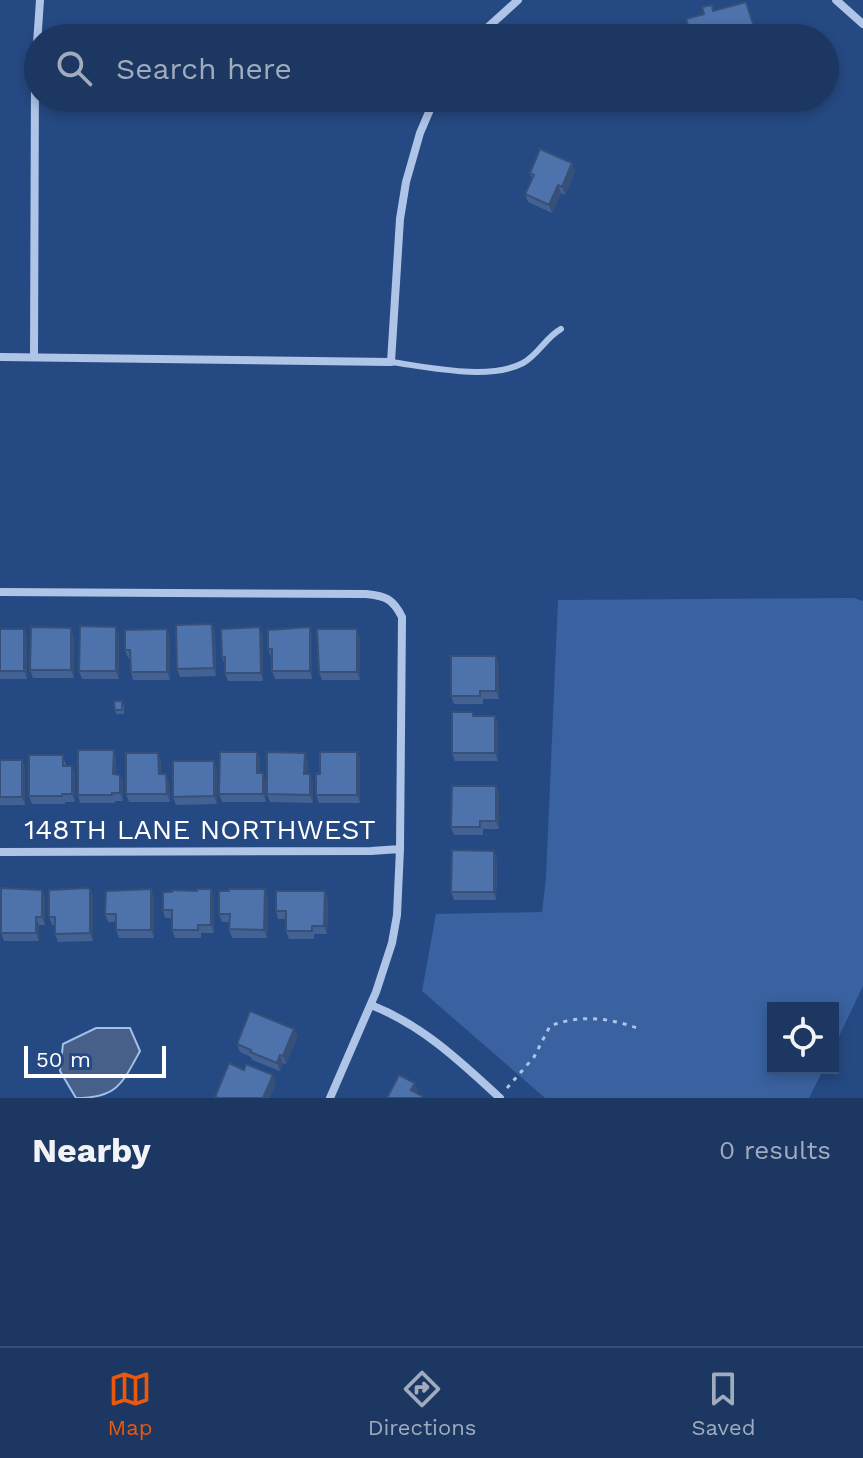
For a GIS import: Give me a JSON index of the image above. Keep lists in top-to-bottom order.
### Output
{
  "streets": {
    "street": ["148TH LANE NORTHWEST"]
  },
  "scale_bar": "50 m",
  "page": {
    "search": "Search here",
    "scale": "50 m",
    "heading": ["Nearby", "0 results"],
    "nav": ["Map", "Directions", "Saved"]
  }
}
